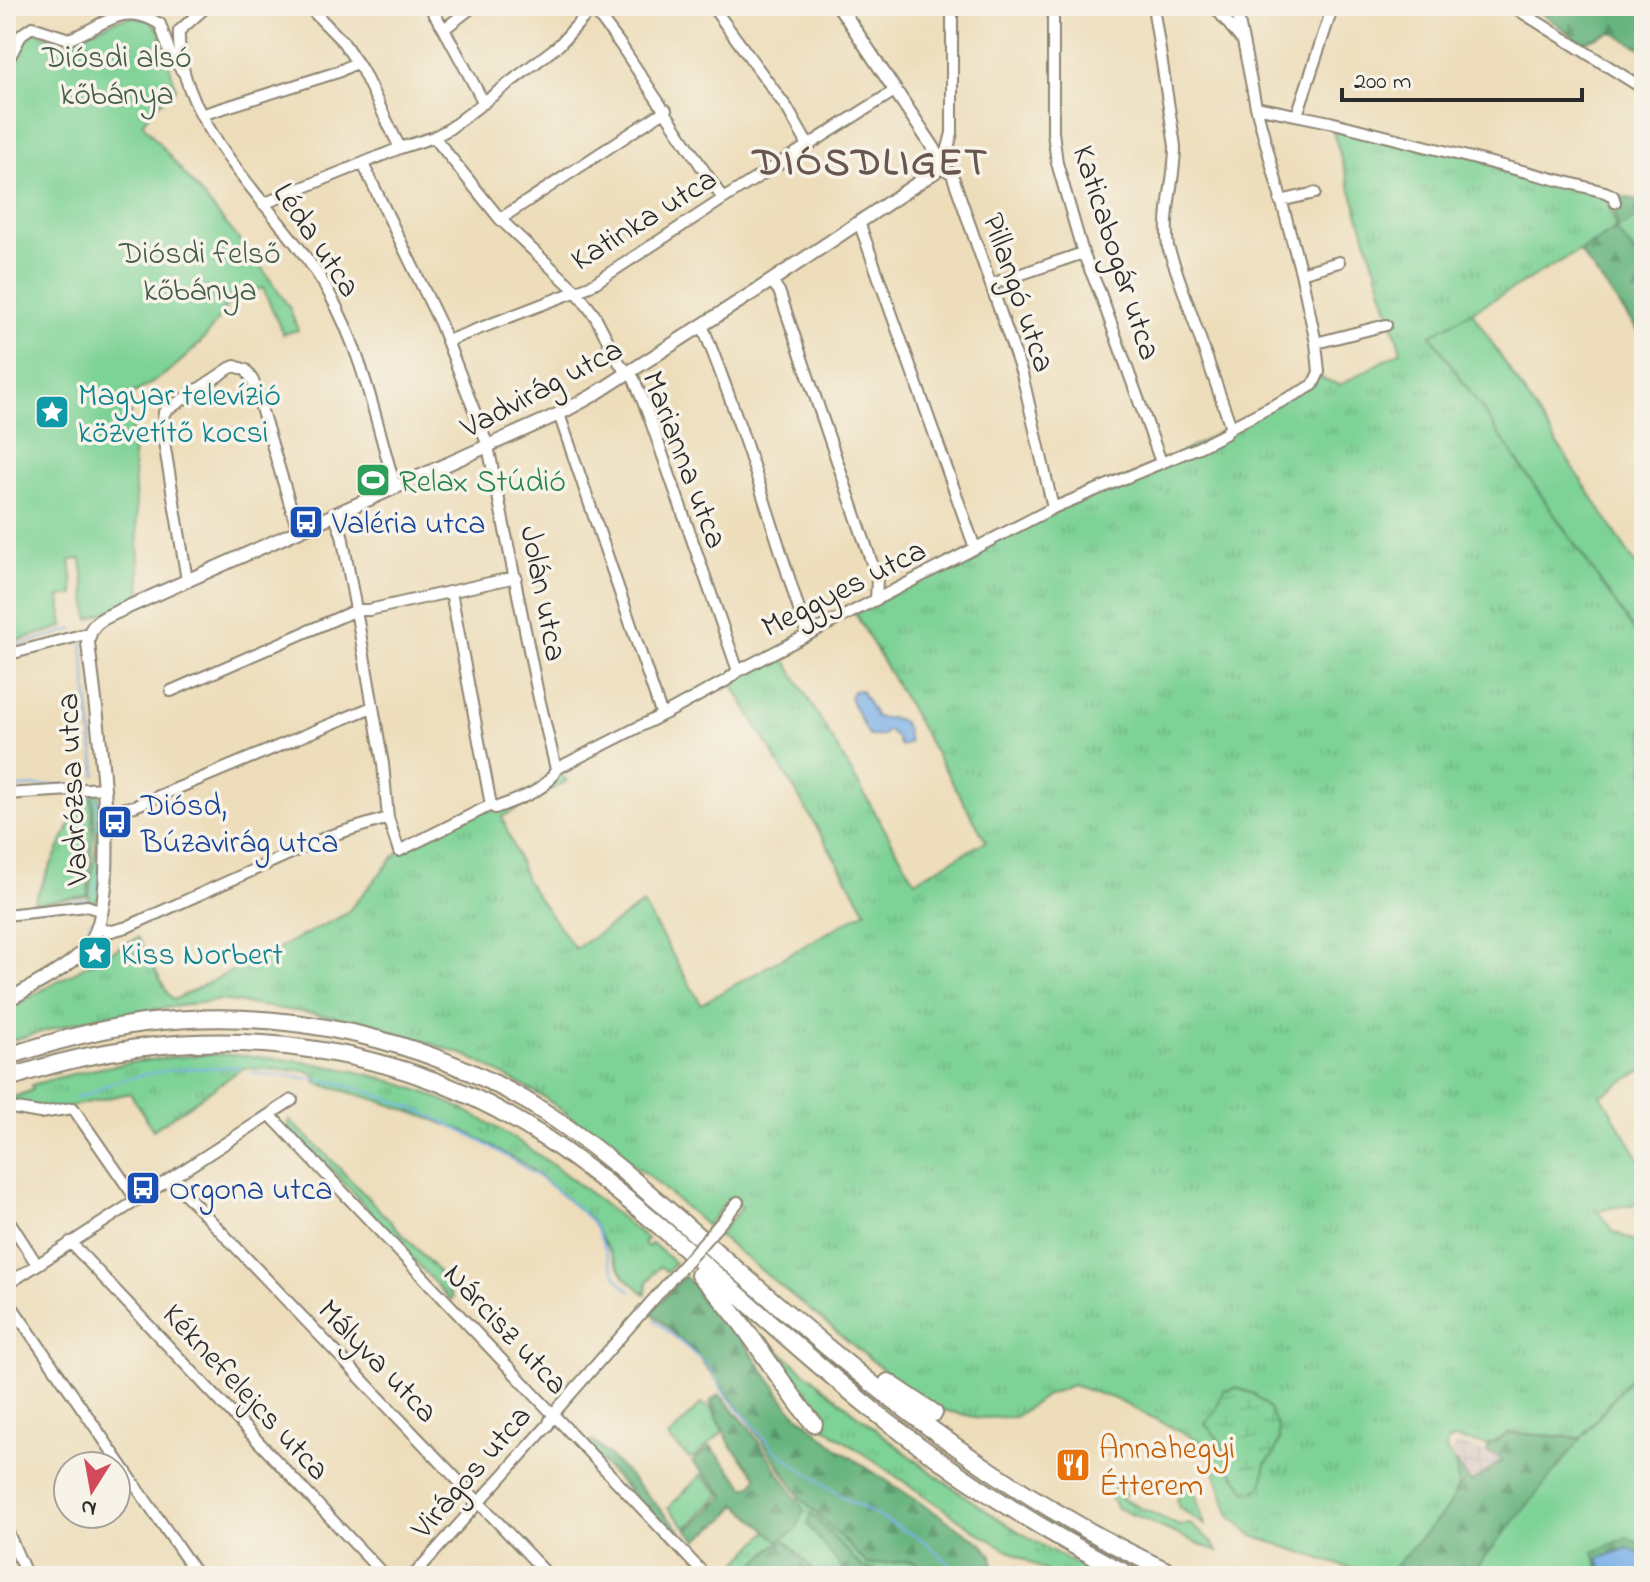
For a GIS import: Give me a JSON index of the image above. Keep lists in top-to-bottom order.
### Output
{
  "streets": {
    "street": [
      "Katinka utca",
      "Léda utca",
      "Katicabogár utca",
      "Pillangó utca",
      "Vadvirág utca",
      "Marianna utca",
      "Meggyes utca",
      "Jolán utca",
      "Vadrózsa utca",
      "Nárcisz utca",
      "Mályva utca",
      "Kéknefelejcs utca",
      "Virágos utca"
    ]
  },
  "crossings": [
    ["Katinka utca", "Marianna utca"],
    ["Katinka utca", "Jolán utca"],
    ["Léda utca", "Vadvirág utca"],
    ["Katicabogár utca", "Meggyes utca"],
    ["Pillangó utca", "Vadvirág utca"],
    ["Pillangó utca", "Meggyes utca"],
    ["Vadvirág utca", "Marianna utca"],
    ["Vadvirág utca", "Jolán utca"],
    ["Vadvirág utca", "Vadrózsa utca"],
    ["Marianna utca", "Meggyes utca"],
    ["Meggyes utca", "Jolán utca"],
    ["Nárcisz utca", "Virágos utca"],
    ["Mályva utca", "Virágos utca"]
  ],
  "districts": ["DIÓSDLIGET"],
  "parks": ["Diósdi alsó kőbánya", "Diósdi felső kőbánya"],
  "places": {
    "place": ["Magyar televízió közvetítő kocsi", "Kiss Norbert"],
    "sports": ["Relax Stúdió"],
    "bus stop": ["Valéria utca", "Diósd, Búzavirág utca", "Orgona utca"],
    "restaurant": ["Annahegyi Étterem"]
  },
  "scale_bar": "200 m",
  "north": "bottom"
}
